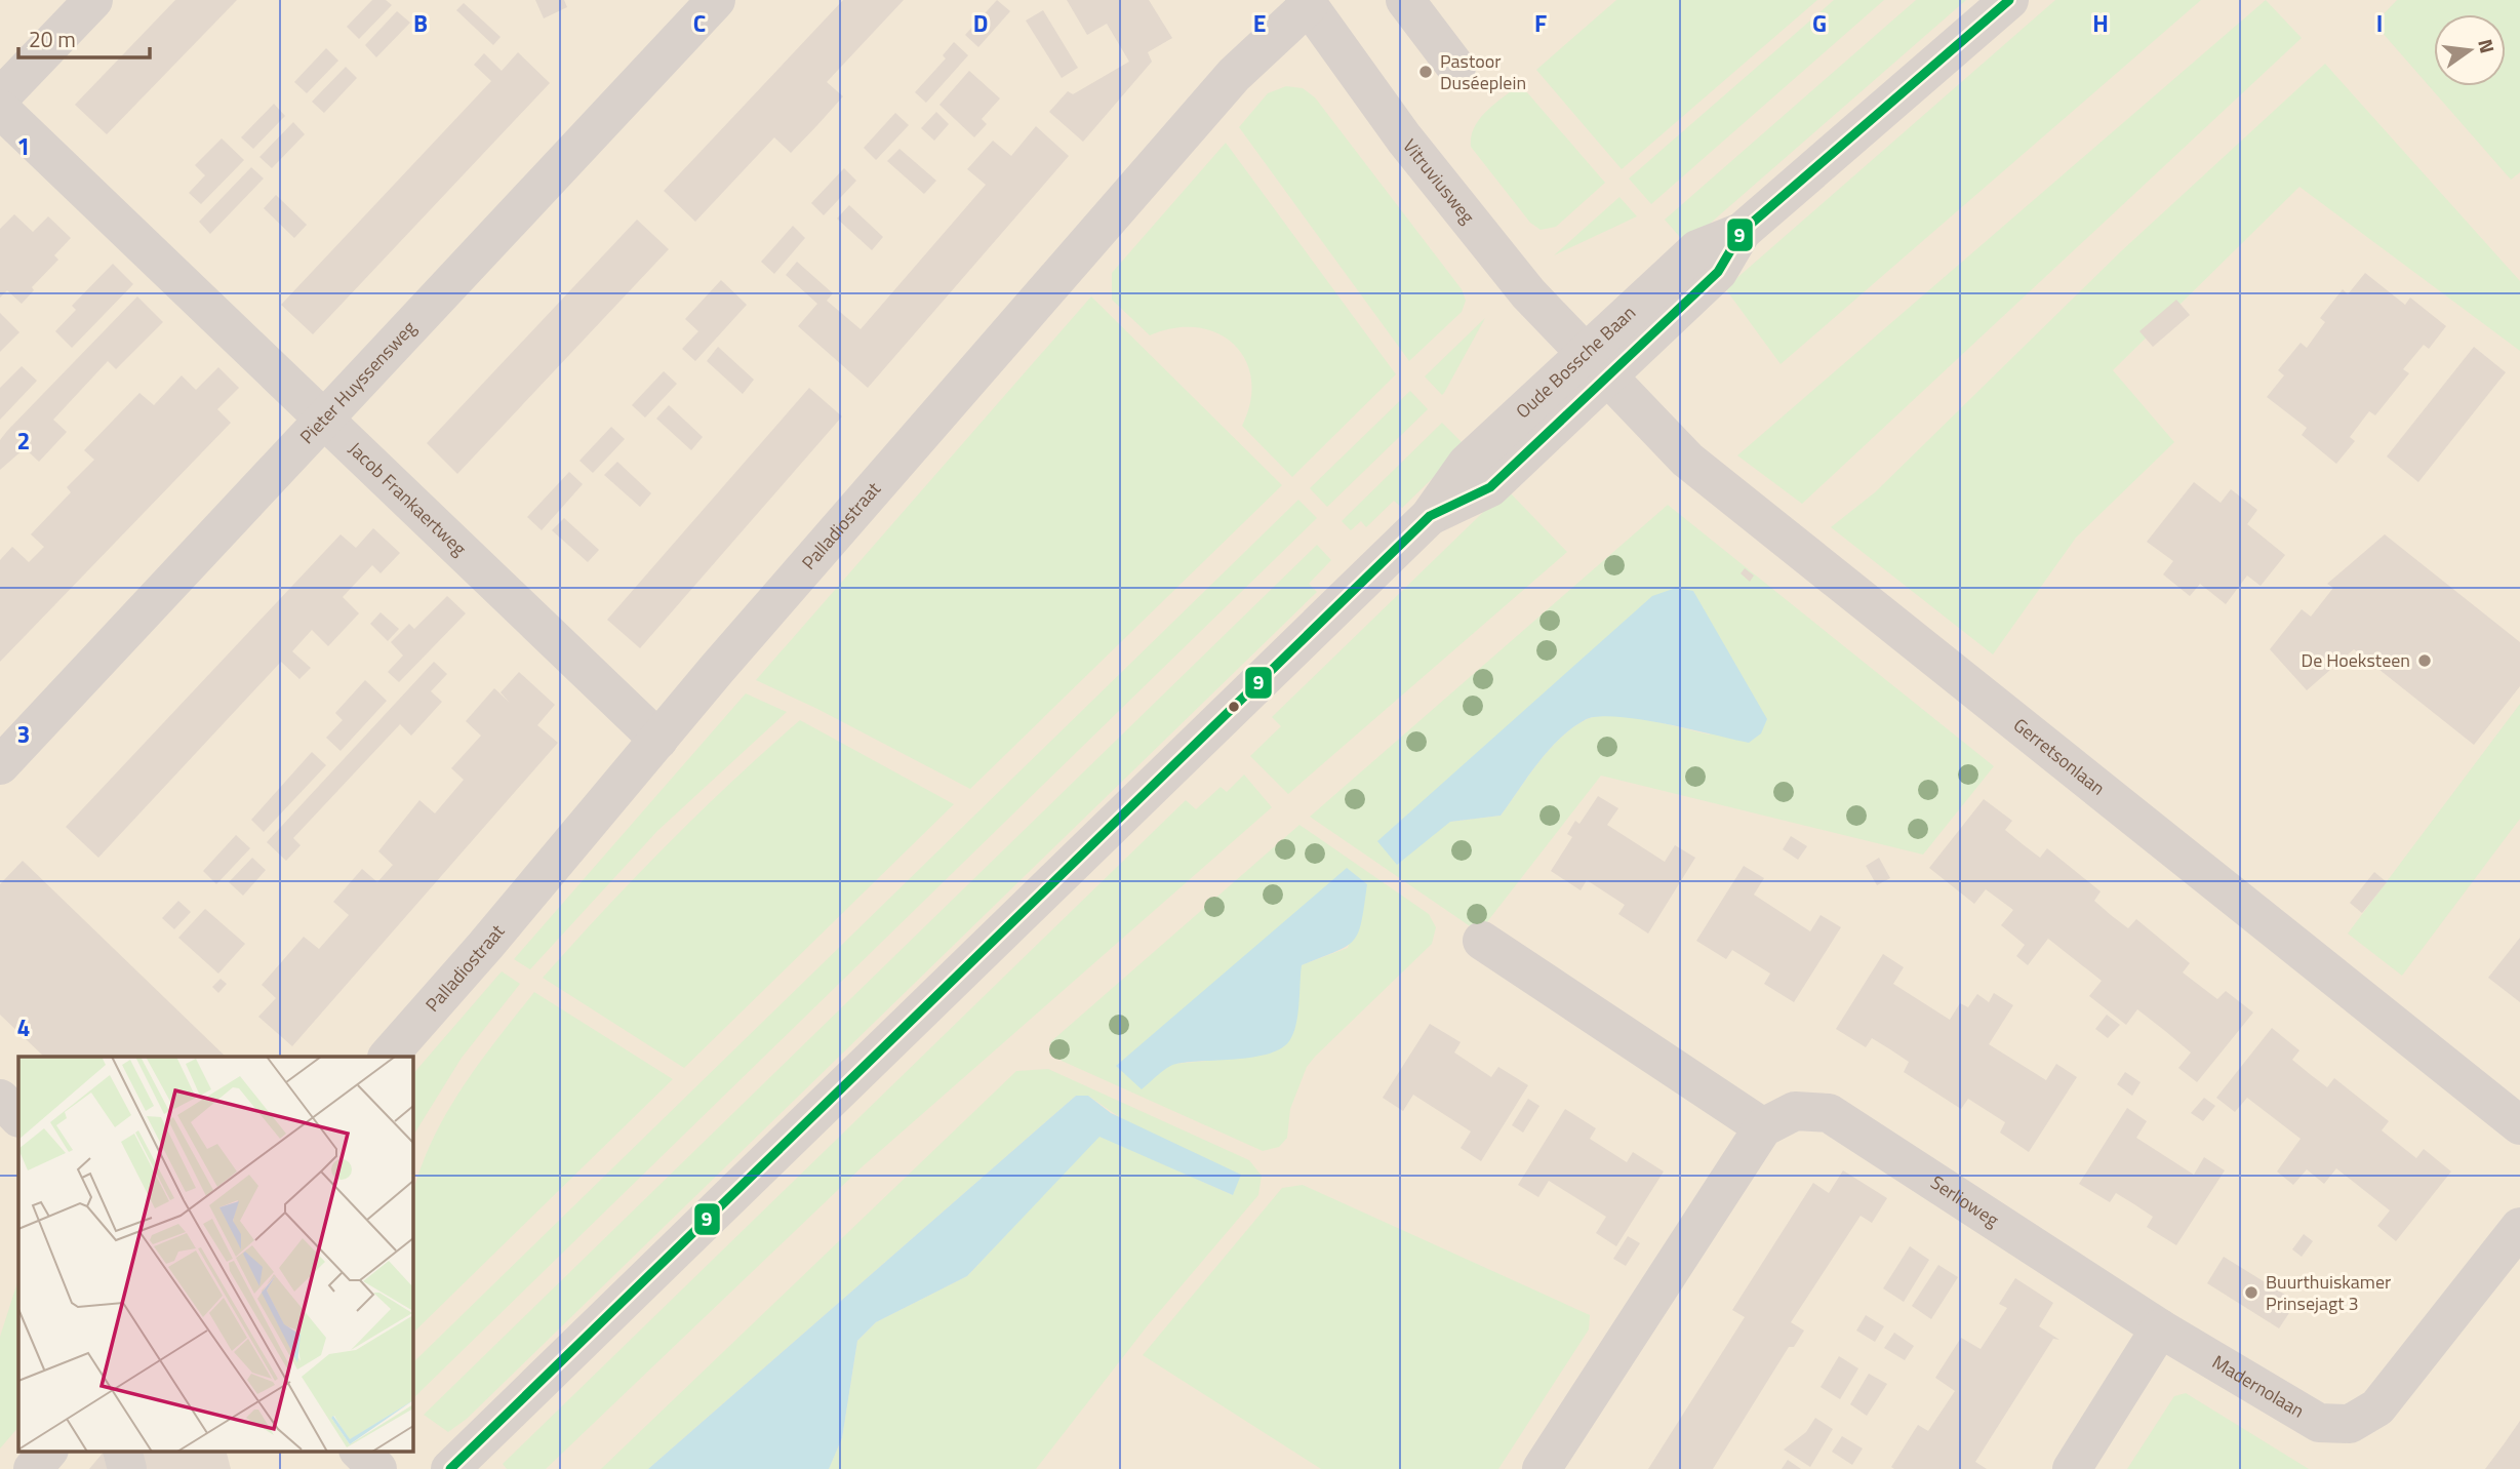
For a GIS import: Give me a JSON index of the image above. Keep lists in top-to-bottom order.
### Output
{
  "streets": {
    "street": [
      "Vitruviusweg",
      "Oude Bossche Baan",
      "Pieter Huyssensweg",
      "Jacob Frankaertweg",
      "Palladiostraat",
      "Gerretsonlaan",
      "Serlioweg",
      "Madernolaan"
    ]
  },
  "crossings": [
    ["Vitruviusweg", "Oude Bossche Baan"],
    ["Vitruviusweg", "Palladiostraat"],
    ["Vitruviusweg", "Gerretsonlaan"],
    ["Oude Bossche Baan", "Gerretsonlaan"],
    ["Pieter Huyssensweg", "Jacob Frankaertweg"],
    ["Jacob Frankaertweg", "Palladiostraat"],
    ["Serlioweg", "Madernolaan"]
  ],
  "places": ["Pastoor Duséeplein", "De Hoeksteen", "Buurthuiskamer Prinsejagt 3"],
  "lines": ["transit line 9"],
  "scale_bar": "20 m",
  "north": "right",
  "grid": {
    "columns": [
      "B",
      "C",
      "D",
      "E",
      "F",
      "G",
      "H",
      "I"
    ],
    "rows": [
      "1",
      "2",
      "3",
      "4"
    ]
  }
}
